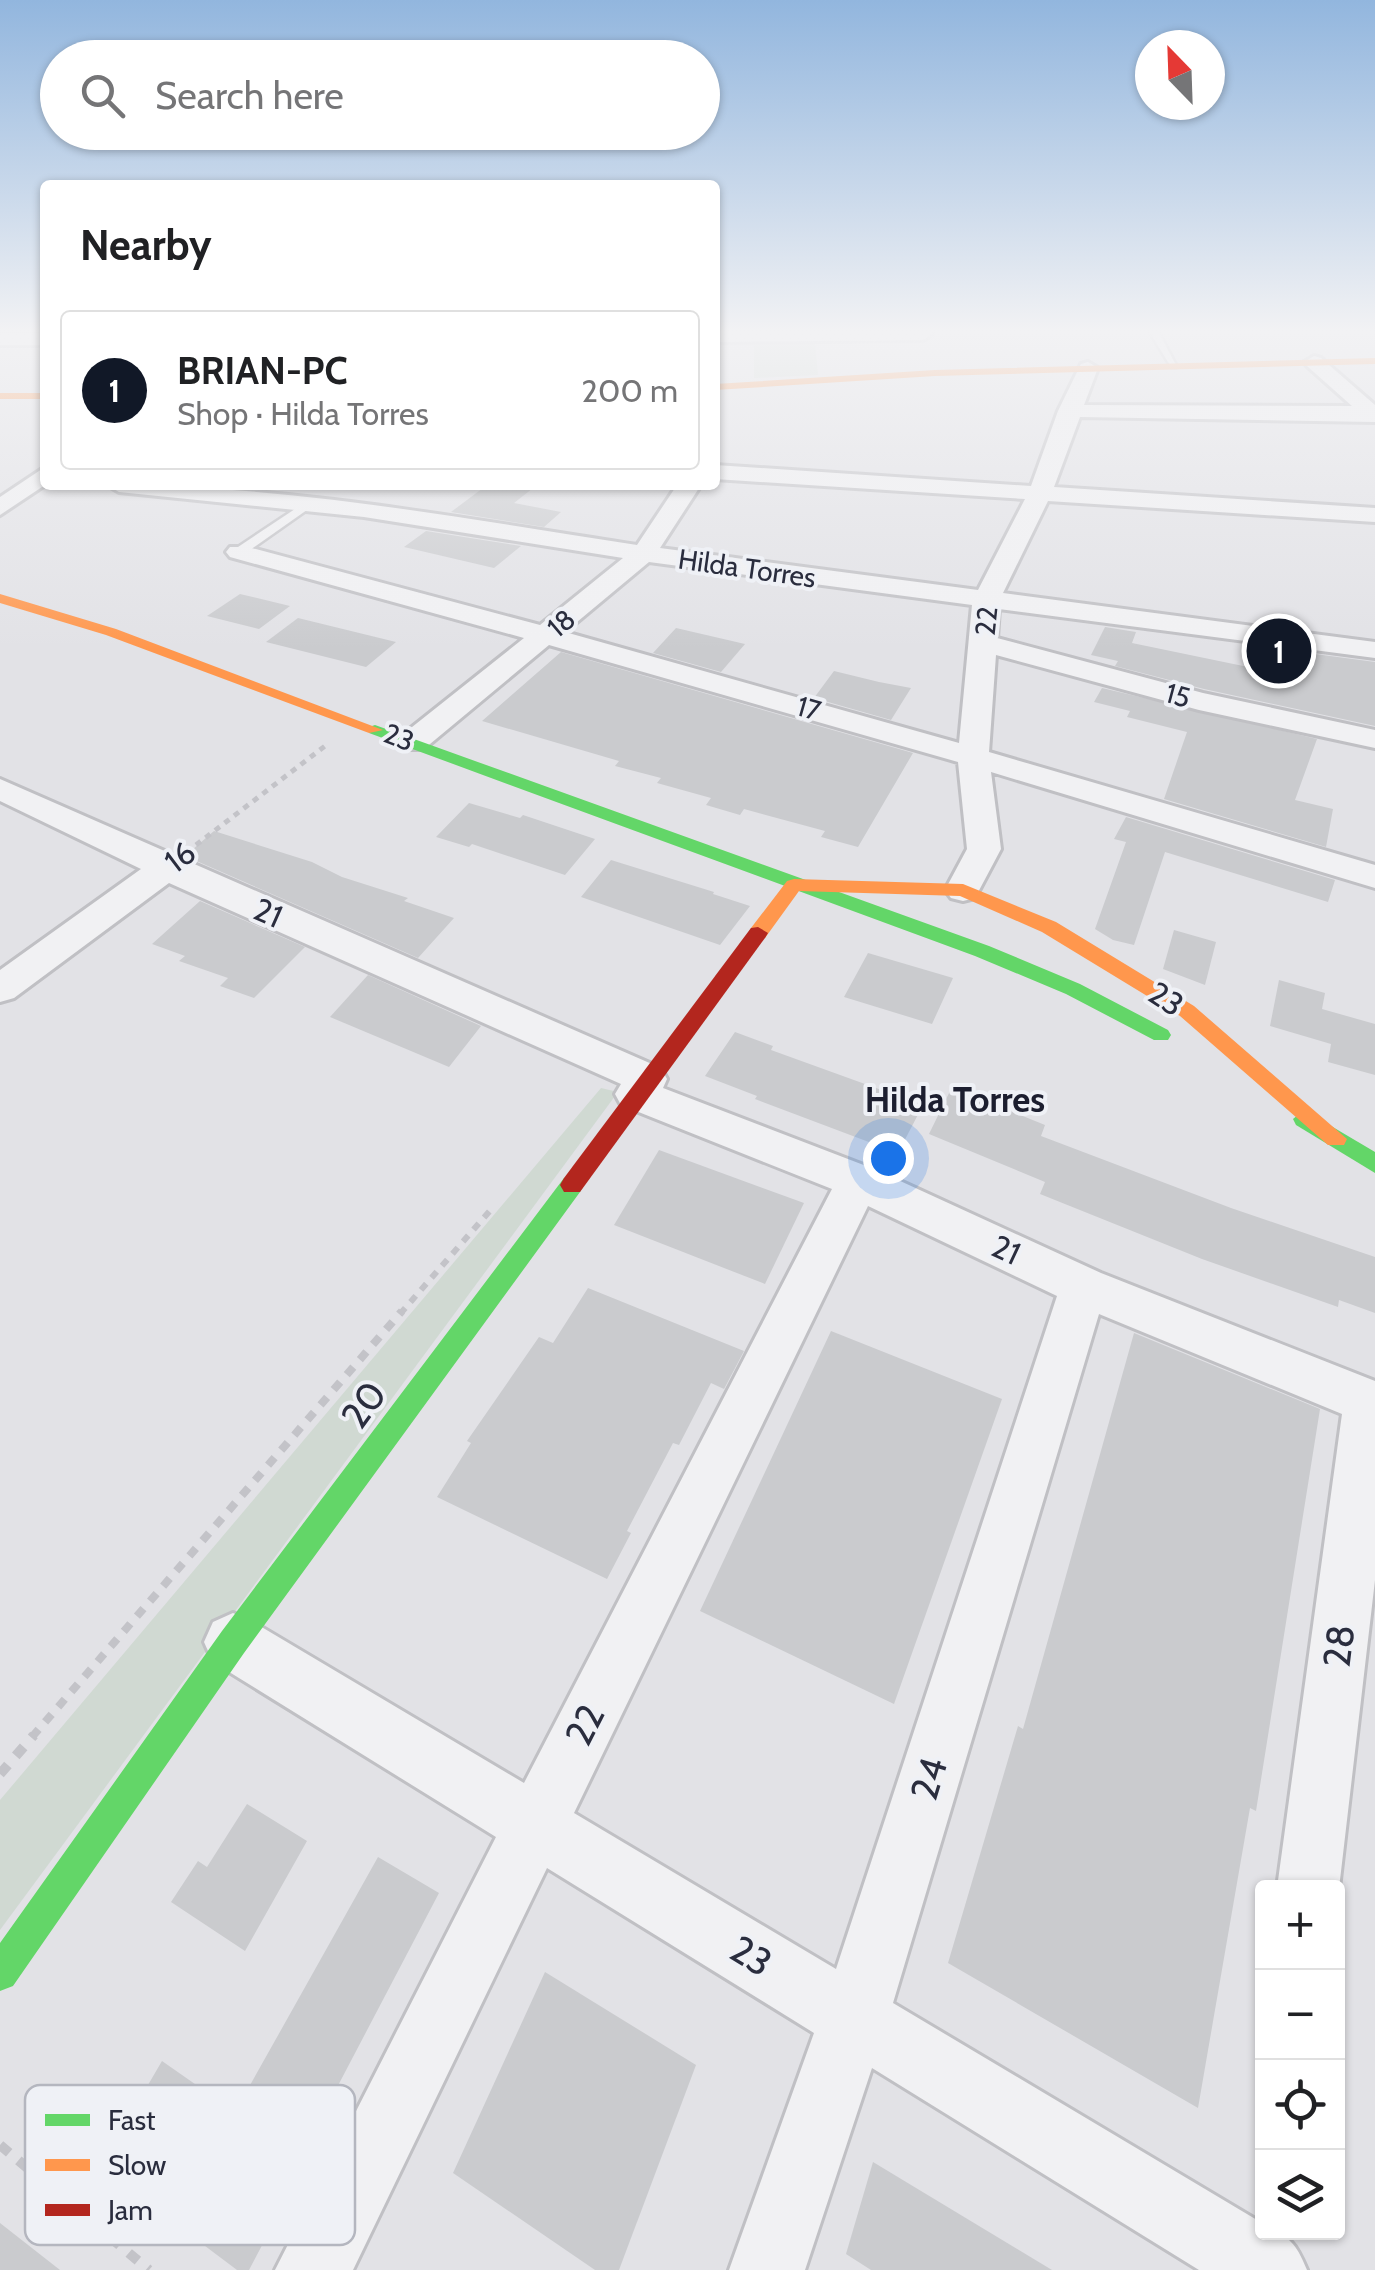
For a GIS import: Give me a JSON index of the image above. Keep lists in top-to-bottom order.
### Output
{
  "streets": {
    "street": [
      "Hilda Torres",
      "22",
      "18",
      "15",
      "17",
      "23",
      "16",
      "21",
      "20",
      "28",
      "24"
    ]
  },
  "crossings": [
    ["Hilda Torres", "22"],
    ["Hilda Torres", "18"],
    ["22", "15"],
    ["22", "17"],
    ["22", "23"],
    ["22", "21"],
    ["18", "17"],
    ["18", "23"],
    ["23", "16"],
    ["23", "20"],
    ["23", "24"],
    ["16", "21"],
    ["21", "20"],
    ["21", "28"],
    ["21", "24"]
  ],
  "districts": ["Hilda Torres"],
  "legend": ["Fast", "Slow", "Jam"],
  "north": "top left",
  "page": {
    "search": "Search here",
    "heading": "Nearby",
    "list": [
      {
        "mark": "1",
        "name": "BRIAN-PC",
        "note": "Shop · Hilda Torres",
        "value": "200 m"
      }
    ],
    "pins": "1",
    "map_buttons": ["+", "−"]
  }
}
